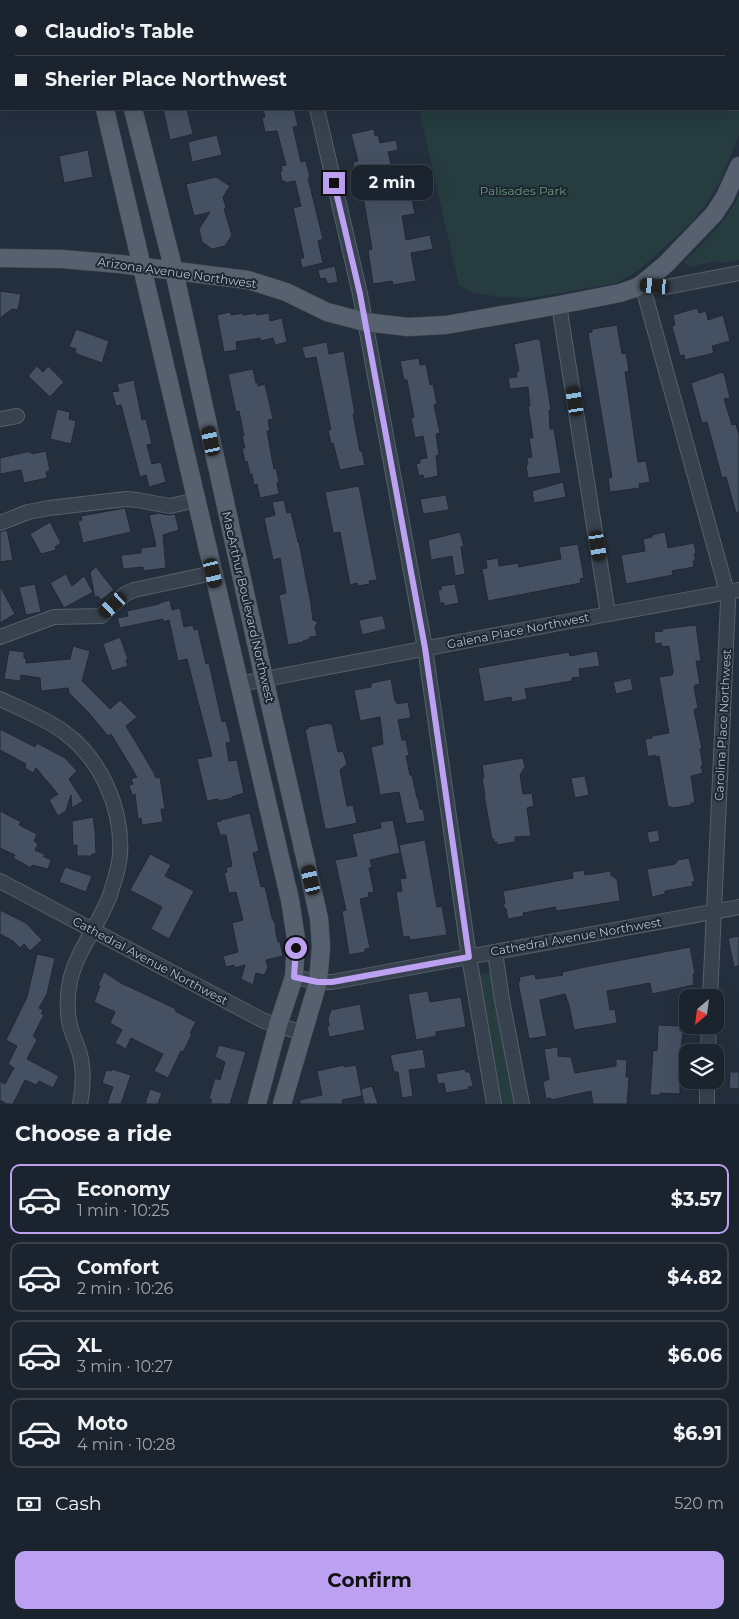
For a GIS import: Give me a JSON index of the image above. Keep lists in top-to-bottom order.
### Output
{
  "streets": {
    "main road": ["Arizona Avenue Northwest", "MacArthur Boulevard Northwest"],
    "street": ["Galena Place Northwest", "Carolina Place Northwest", "Cathedral Avenue Northwest"]
  },
  "crossings": [
    ["Arizona Avenue Northwest", "MacArthur Boulevard Northwest"],
    ["Arizona Avenue Northwest", "Carolina Place Northwest"],
    ["MacArthur Boulevard Northwest", "Galena Place Northwest"],
    ["MacArthur Boulevard Northwest", "Cathedral Avenue Northwest"],
    ["Galena Place Northwest", "Carolina Place Northwest"],
    ["Carolina Place Northwest", "Cathedral Avenue Northwest"]
  ],
  "parks": ["Palisades Park"],
  "north": "bottom left",
  "page": {
    "banner": ["Claudio's Table", "Sherier Place Northwest"],
    "bubble": "2 min",
    "heading": "Choose a ride",
    "list": [
      {
        "name": "Economy",
        "note": "1 min · 10:25",
        "value": "$3.57"
      },
      {
        "name": "Comfort",
        "note": "2 min · 10:26",
        "value": "$4.82"
      },
      {
        "name": "XL",
        "note": "3 min · 10:27",
        "value": "$6.06"
      },
      {
        "name": "Moto",
        "note": "4 min · 10:28",
        "value": "$6.91"
      }
    ],
    "pay": ["Cash", "520 m"],
    "buttons": "Confirm"
  }
}
